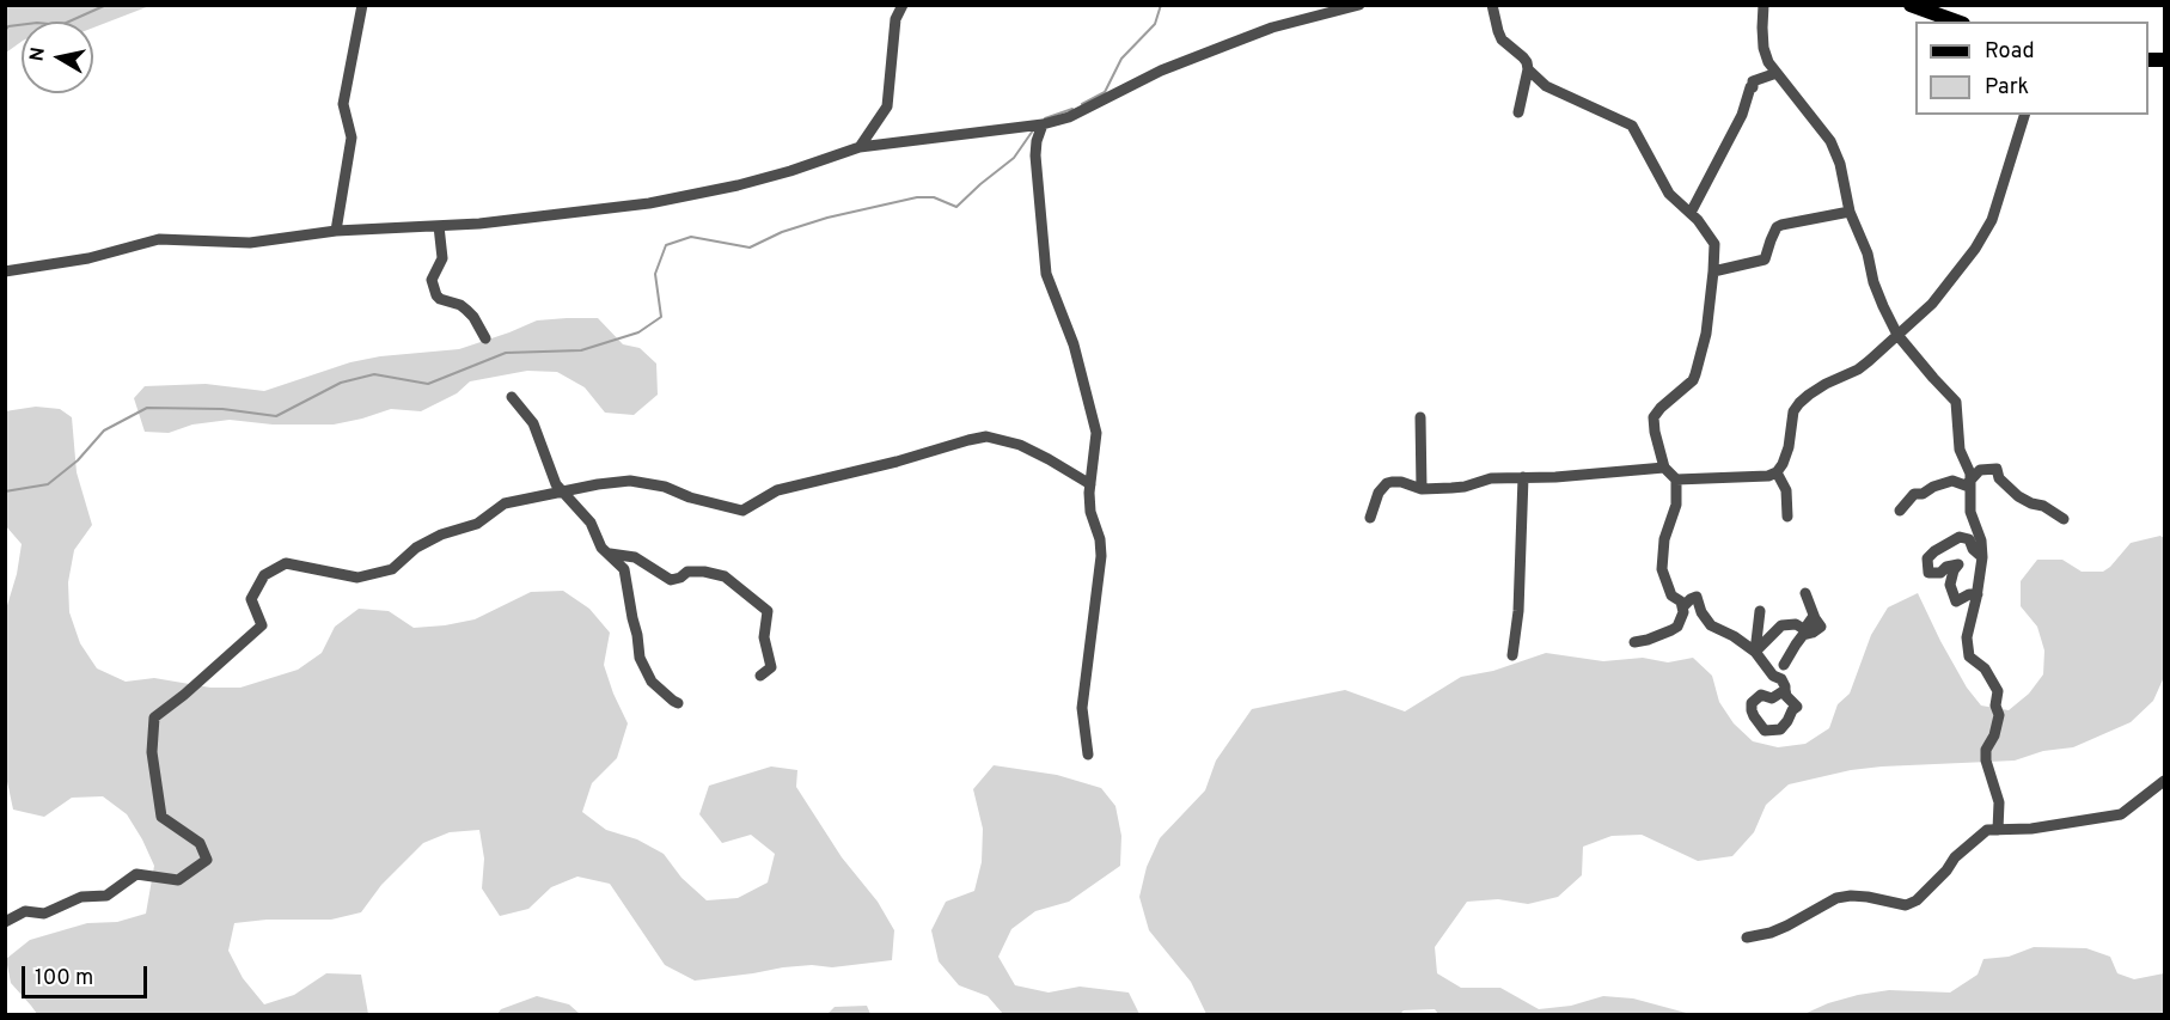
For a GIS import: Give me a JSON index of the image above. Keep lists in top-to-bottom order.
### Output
{
  "legend": ["Road", "Park"],
  "scale_bar": "100 m",
  "north": "left"
}
